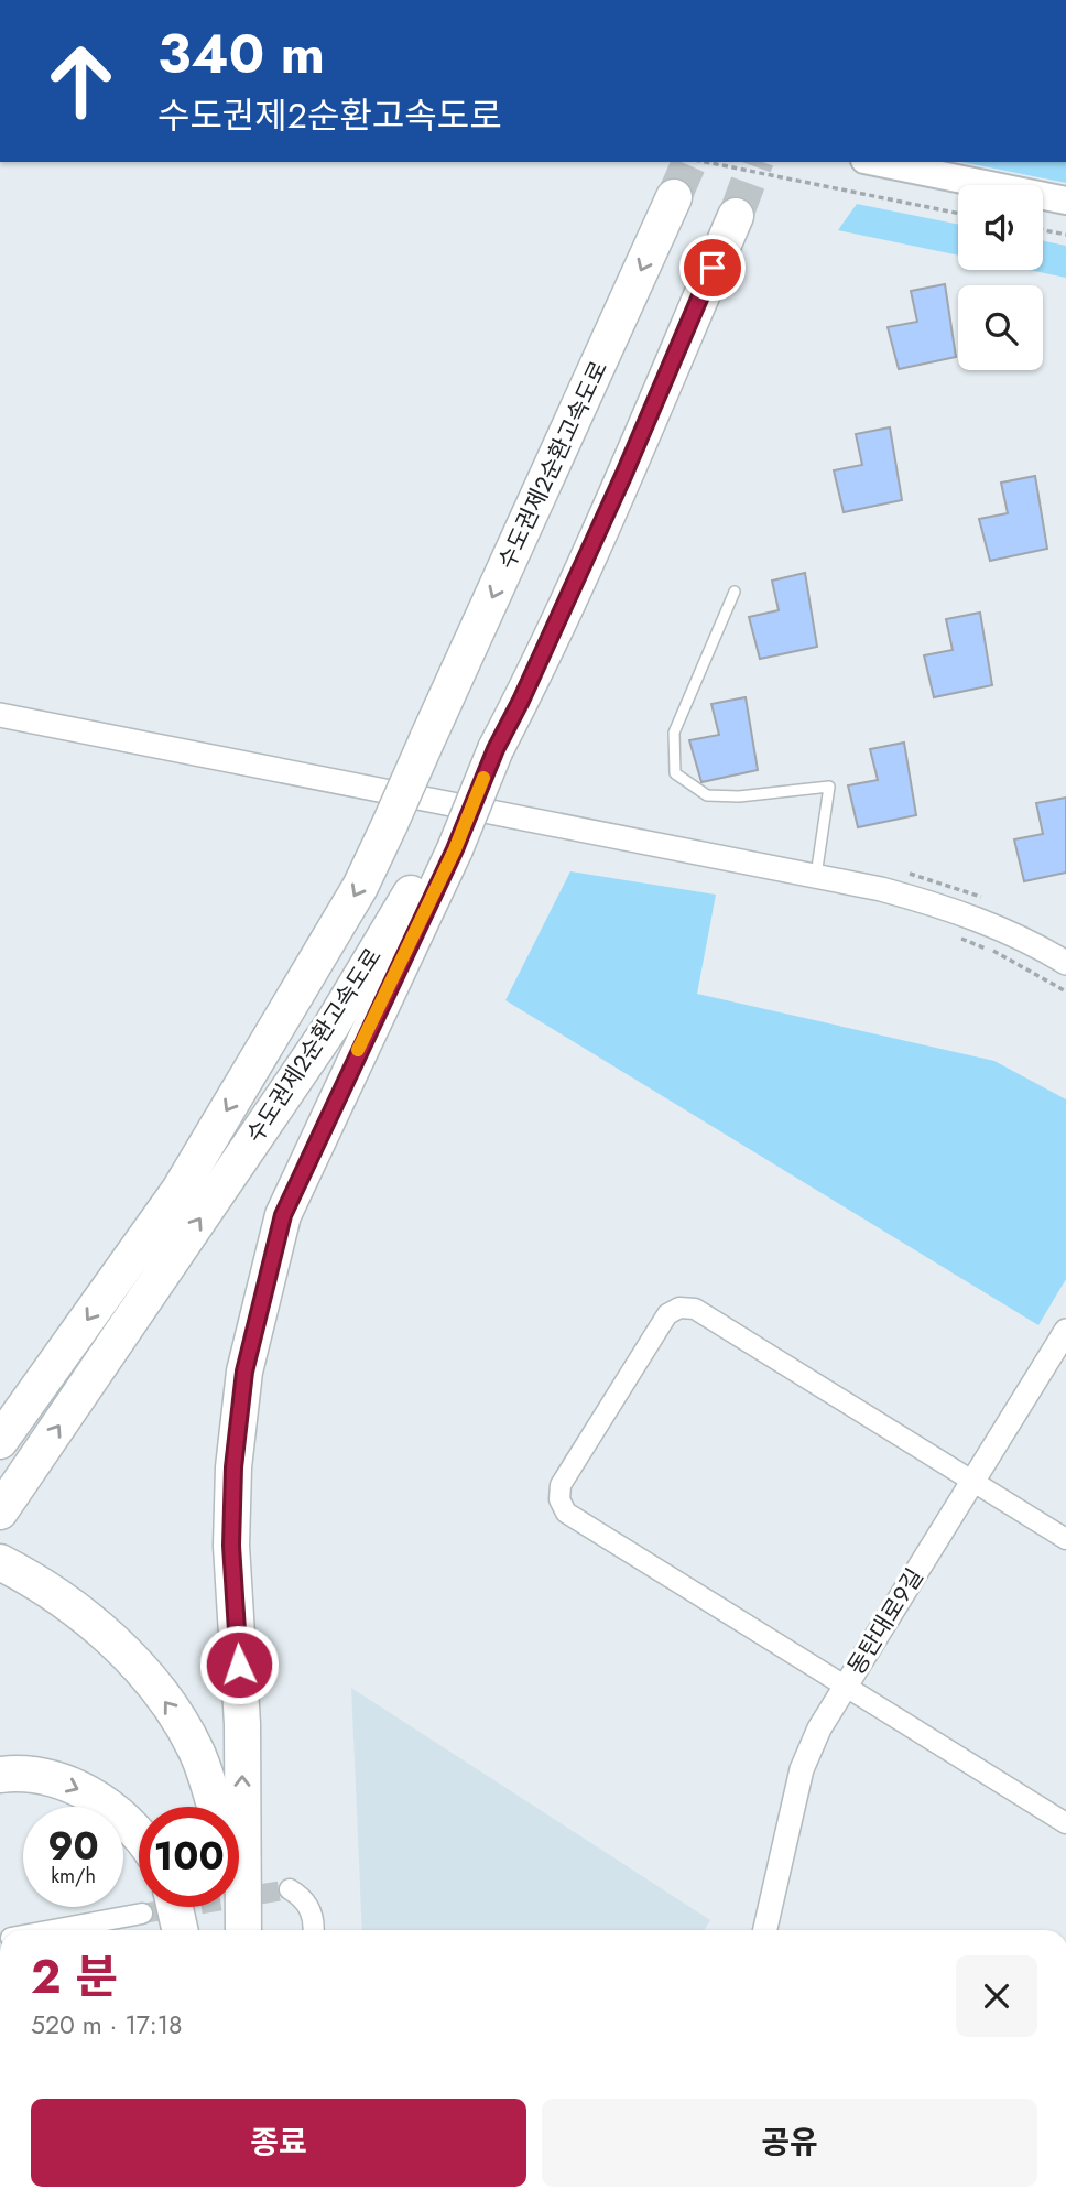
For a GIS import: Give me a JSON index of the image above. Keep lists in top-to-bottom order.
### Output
{
  "streets": {
    "highway": ["수도권제2순환고속도로"],
    "street": ["동탄대로9길"]
  },
  "page": {
    "turn": ["340 m", "수도권제2순환고속도로"],
    "speed": "90 km/h",
    "limit": "100",
    "heading": ["2 분", "520 m · 17:18"],
    "buttons": ["종료", "공유"]
  }
}
